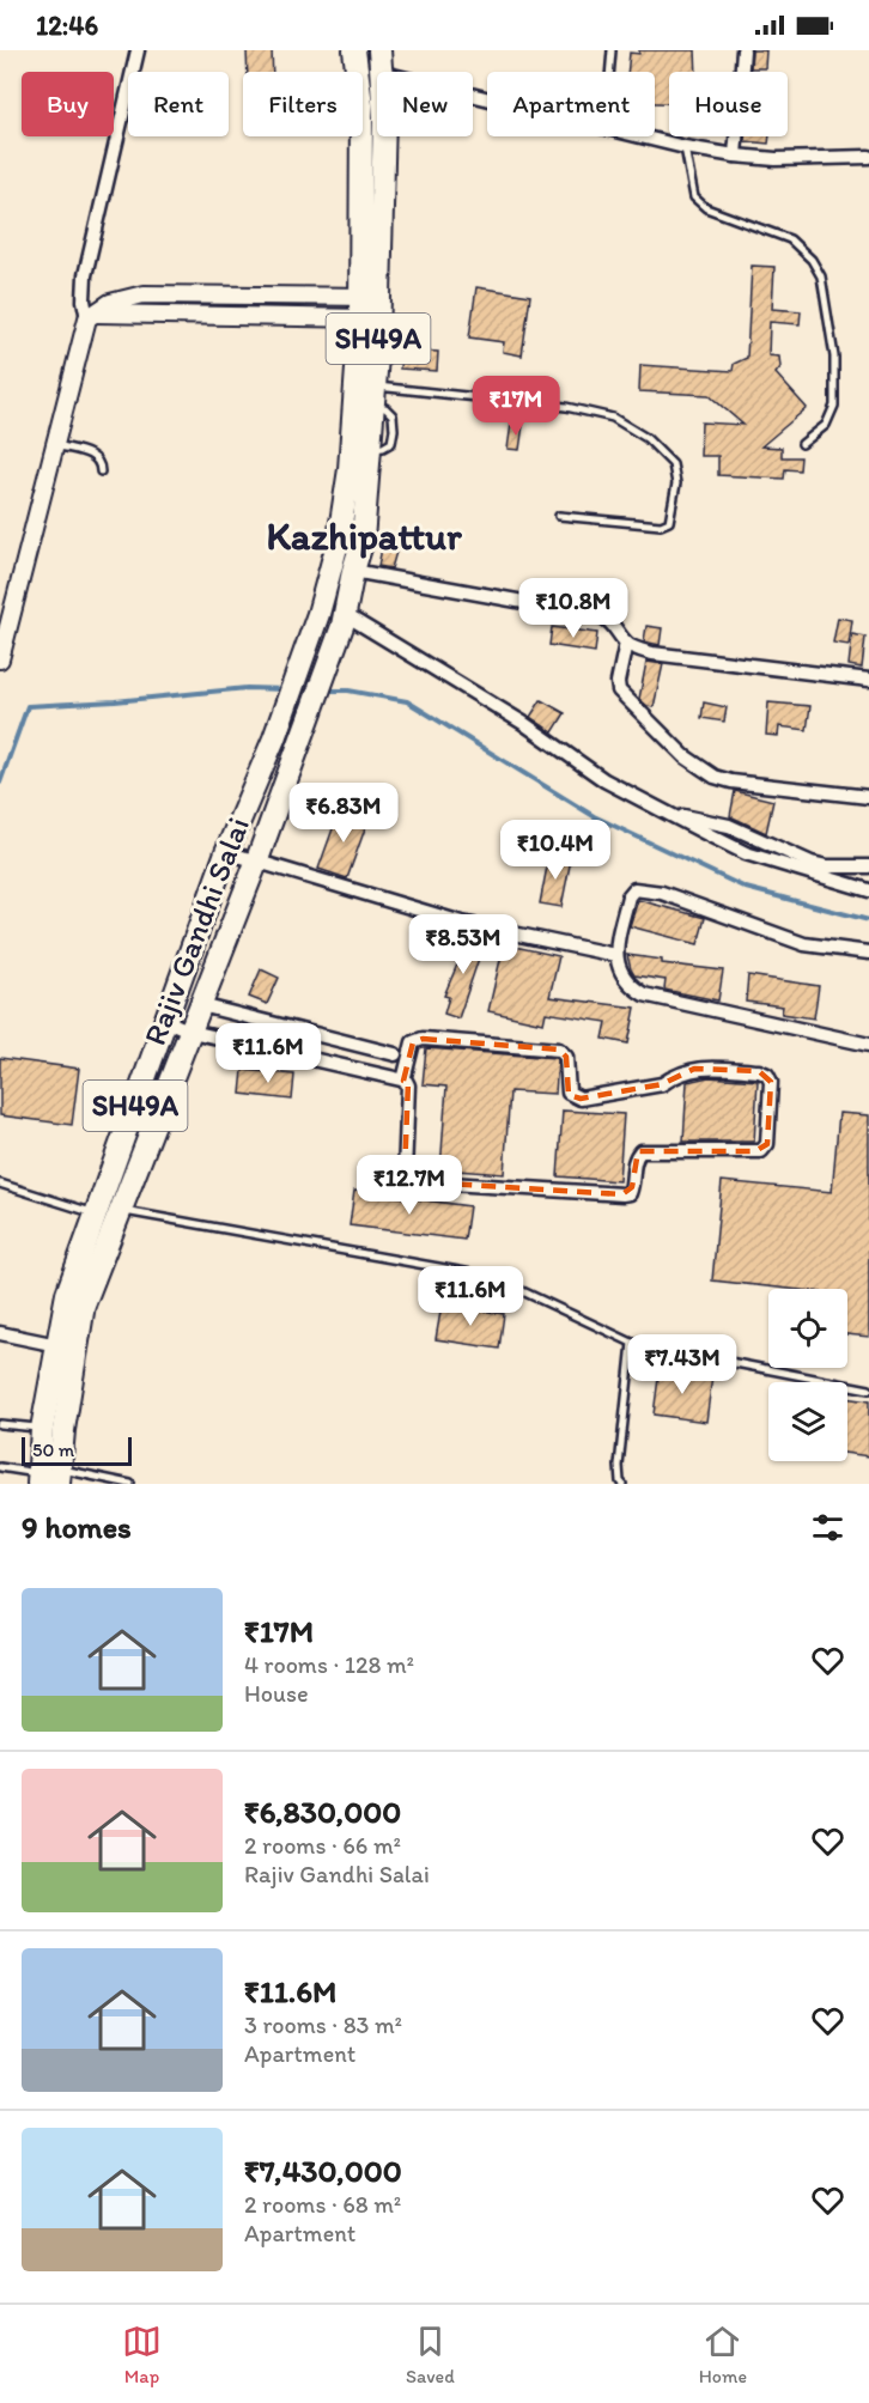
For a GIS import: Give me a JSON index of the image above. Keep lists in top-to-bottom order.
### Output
{
  "streets": {
    "main road": ["SH49A", "Rajiv Gandhi Salai"]
  },
  "districts": ["Kazhipattur"],
  "scale_bar": "50 m",
  "page": {
    "status": "12:46",
    "chip": [
      "Buy",
      "Rent",
      "Filters",
      "New",
      "Apartment",
      "House"
    ],
    "price": [
      "₹17M",
      "₹10.8M",
      "₹6.83M",
      "₹10.4M",
      "₹8.53M",
      "₹11.6M",
      "₹12.7M",
      "₹11.6M",
      "₹7.43M"
    ],
    "scale": "50 m",
    "heading": "9 homes",
    "list": [
      {
        "name": "₹17M",
        "note": "4 rooms · 128 m² · House"
      },
      {
        "name": "₹6,830,000",
        "note": "2 rooms · 66 m² · Rajiv Gandhi Salai"
      },
      {
        "name": "₹11.6M",
        "note": "3 rooms · 83 m² · Apartment"
      },
      {
        "name": "₹7,430,000",
        "note": "2 rooms · 68 m² · Apartment"
      }
    ],
    "tabs": ["Map", "Saved", "Home"]
  }
}
